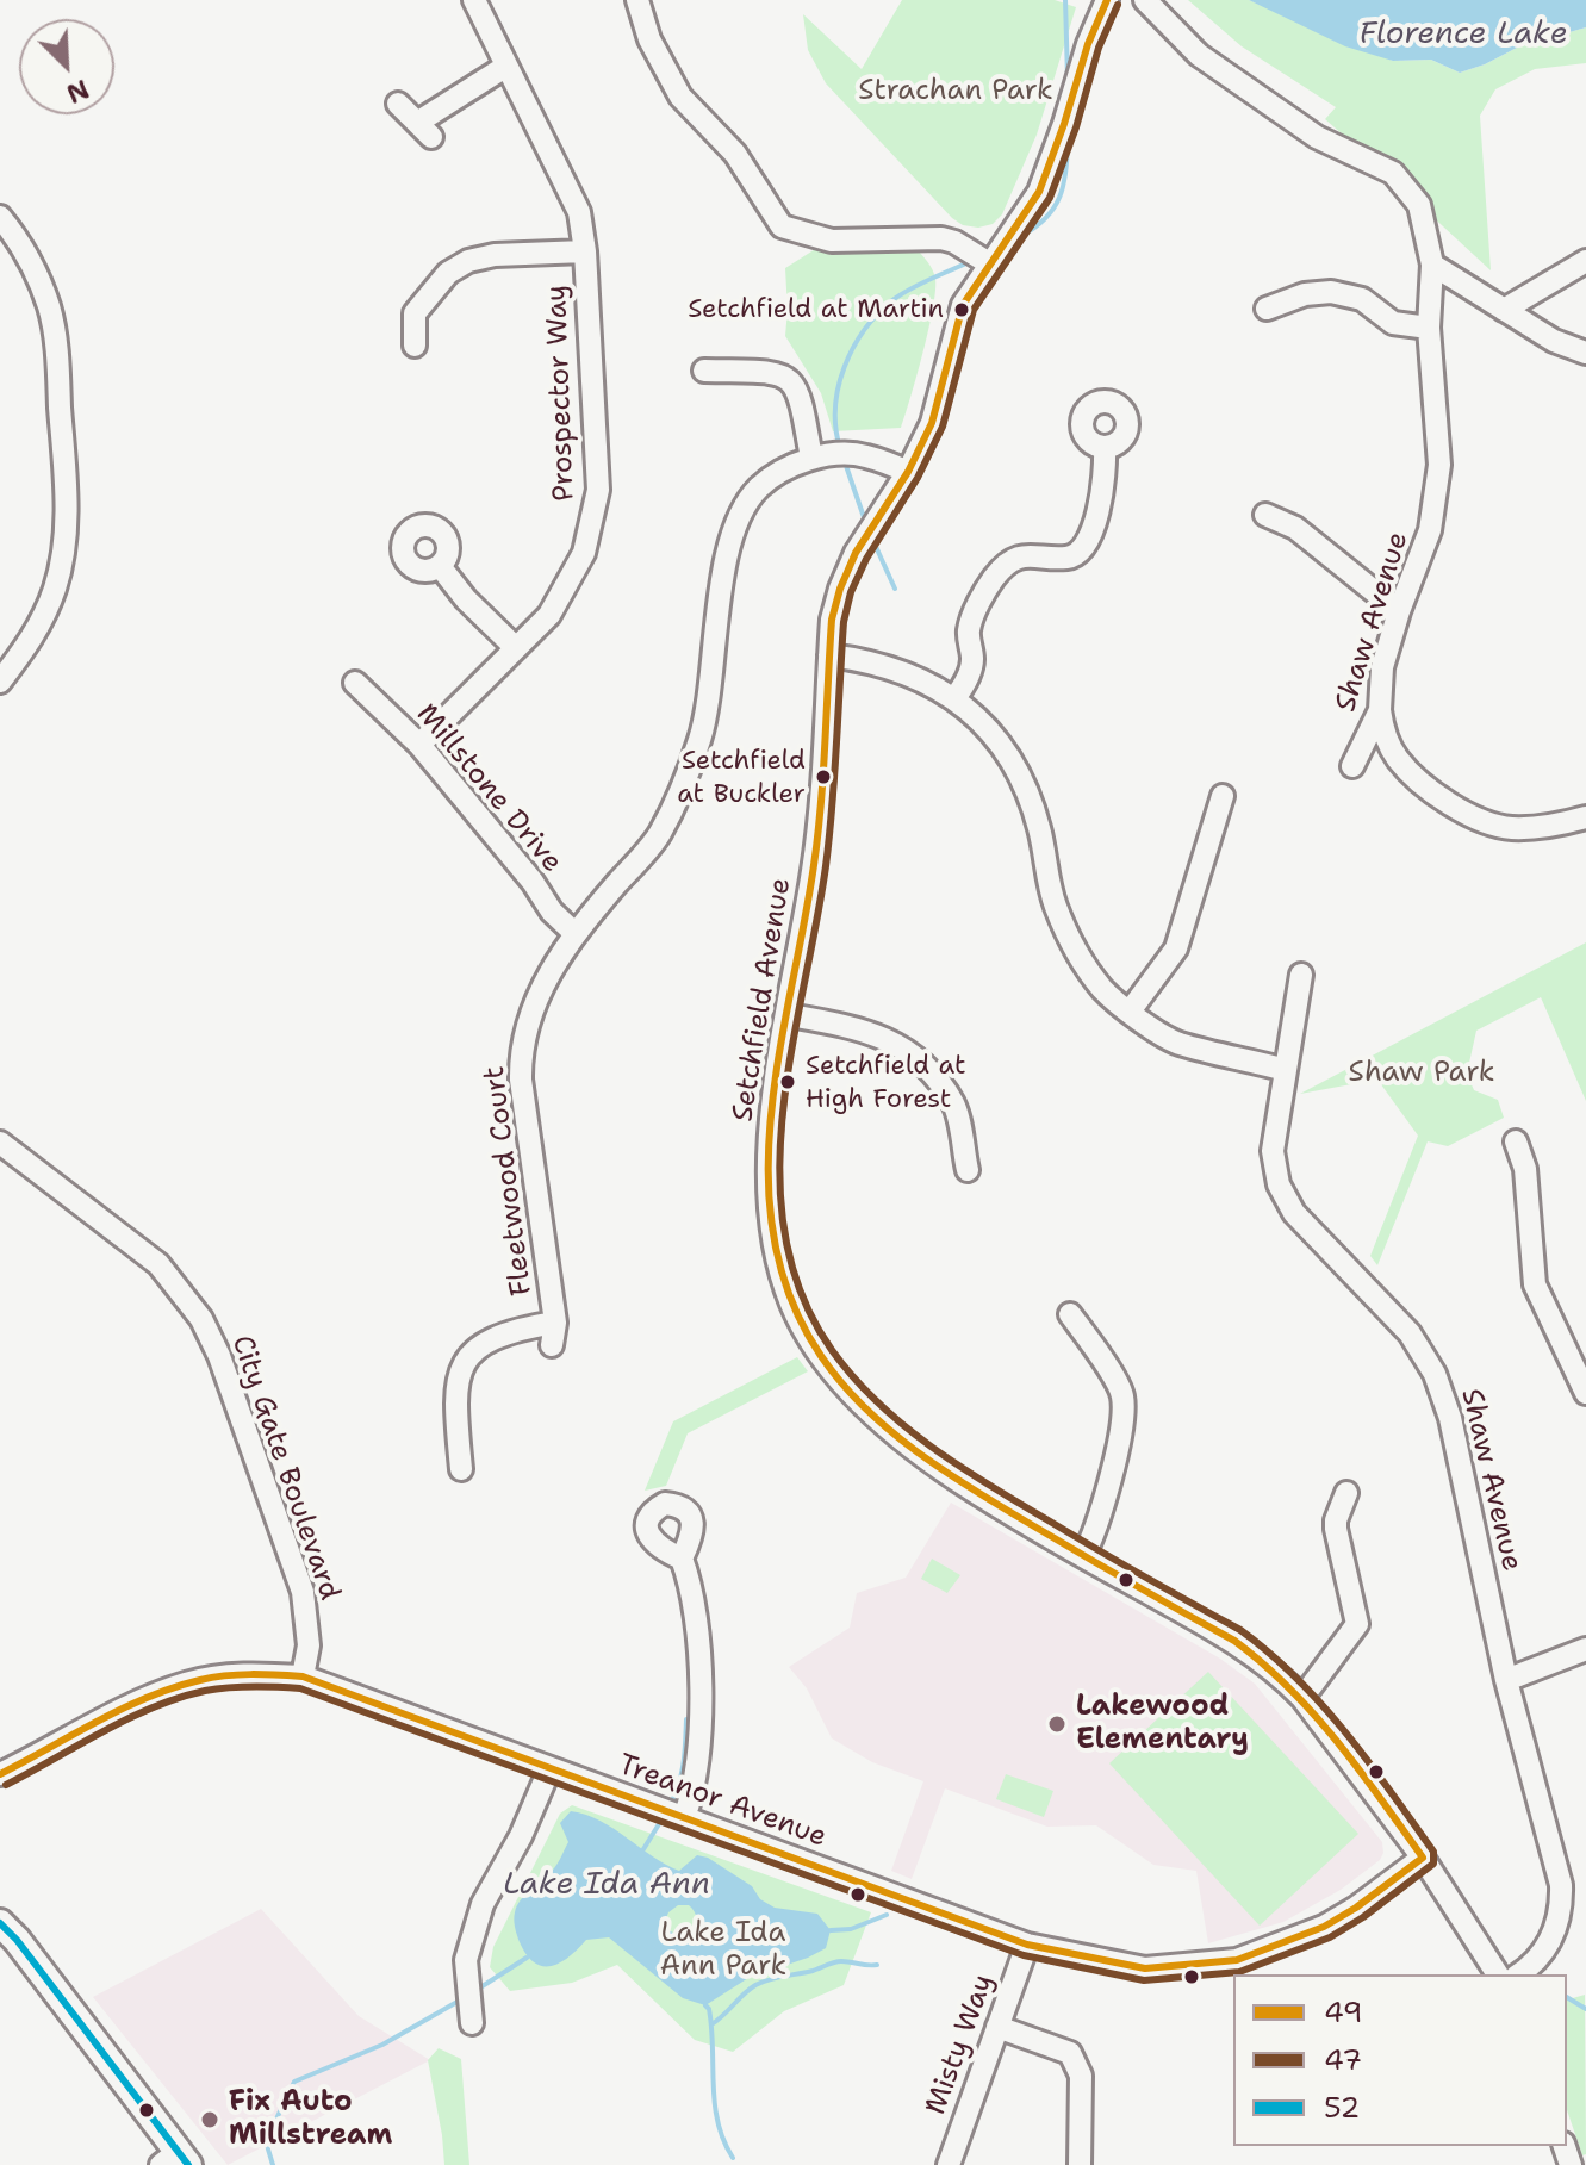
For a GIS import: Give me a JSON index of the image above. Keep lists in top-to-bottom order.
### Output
{
  "streets": {
    "street": [
      "Prospector Way",
      "Shaw Avenue",
      "Millstone Drive",
      "Setchfield Avenue",
      "Fleetwood Court",
      "City Gate Boulevard",
      "Treanor Avenue",
      "Misty Way"
    ]
  },
  "crossings": [
    ["Prospector Way", "Millstone Drive"],
    ["Millstone Drive", "Fleetwood Court"],
    ["Setchfield Avenue", "Fleetwood Court"],
    ["Setchfield Avenue", "Treanor Avenue"],
    ["City Gate Boulevard", "Treanor Avenue"],
    ["Treanor Avenue", "Misty Way"]
  ],
  "water": ["Florence Lake", "Lake Ida Ann"],
  "parks": ["Strachan Park", "Shaw Park", "Lake Ida Ann Park"],
  "places": [
    "Setchfield at Martin",
    "Setchfield at Buckler",
    "Setchfield at High Forest",
    "Lakewood Elementary",
    "Fix Auto Millstream"
  ],
  "lines": ["transit line 49", "transit line 47", "transit line 52"],
  "legend": ["49", "47", "52"],
  "north": "bottom right"
}
